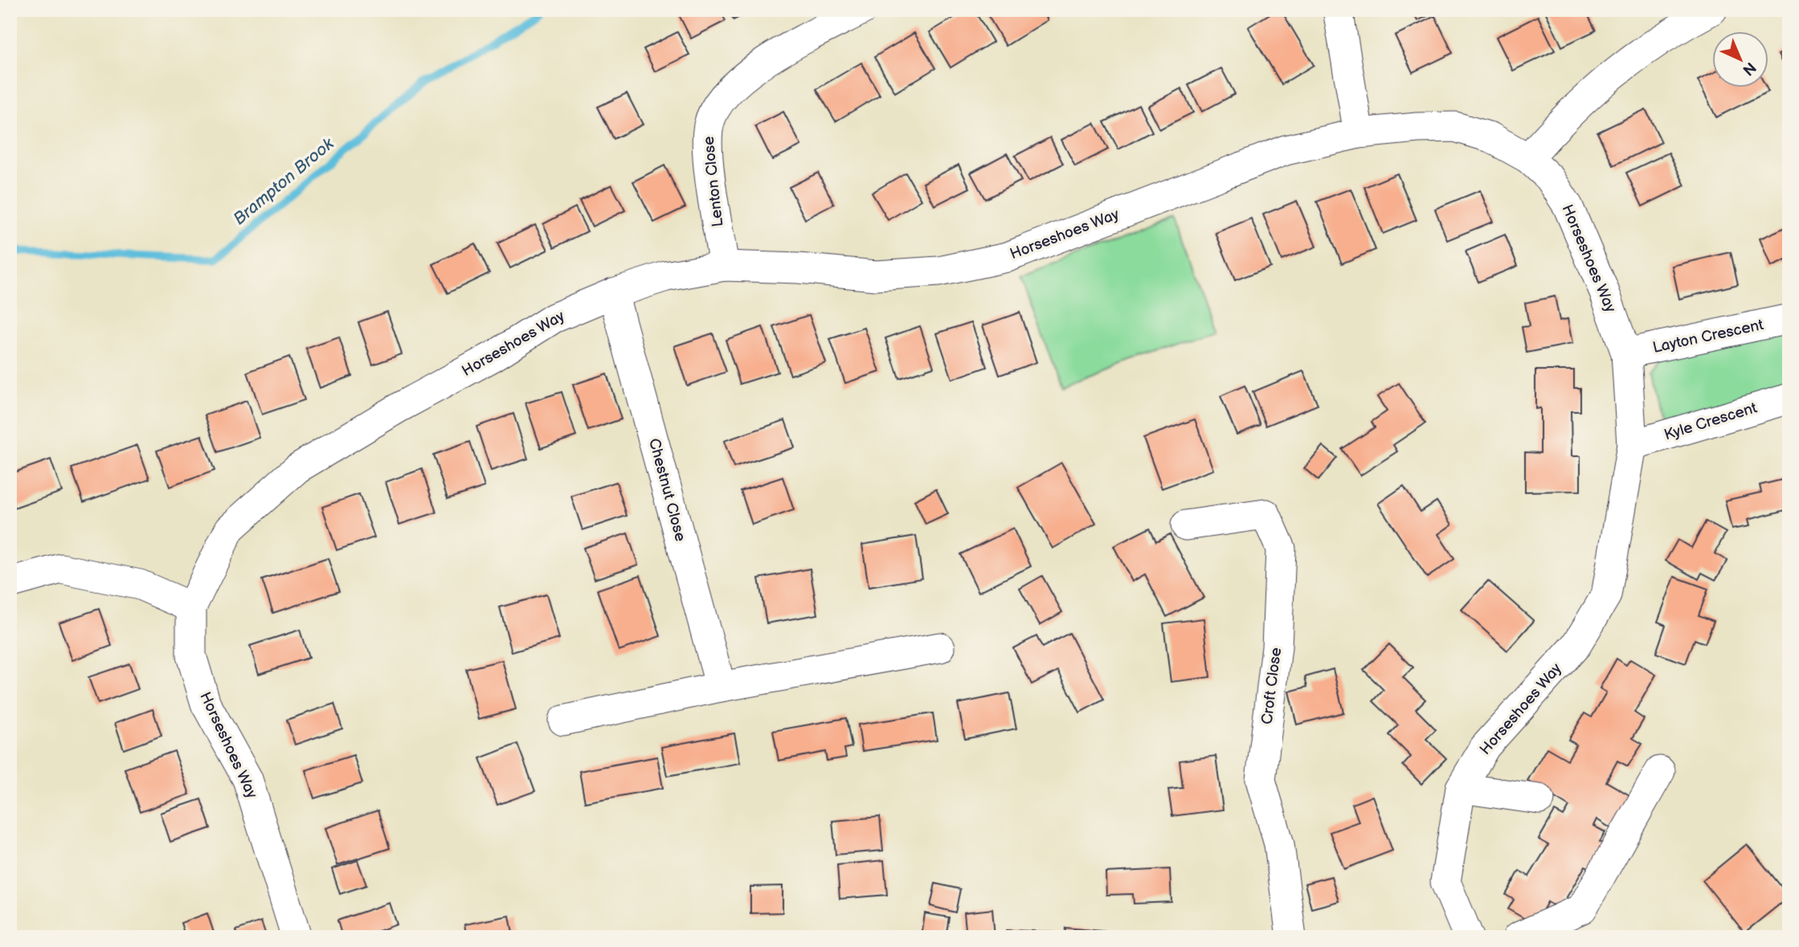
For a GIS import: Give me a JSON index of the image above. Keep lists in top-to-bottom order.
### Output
{
  "streets": {
    "street": [
      "Lenton Close",
      "Horseshoes Way",
      "Layton Crescent",
      "Kyle Crescent",
      "Chestnut Close",
      "Croft Close"
    ]
  },
  "crossings": [
    ["Lenton Close", "Horseshoes Way"],
    ["Horseshoes Way", "Layton Crescent"],
    ["Horseshoes Way", "Kyle Crescent"],
    ["Horseshoes Way", "Chestnut Close"]
  ],
  "water": ["Brampton Brook"],
  "north": "bottom right"
}
